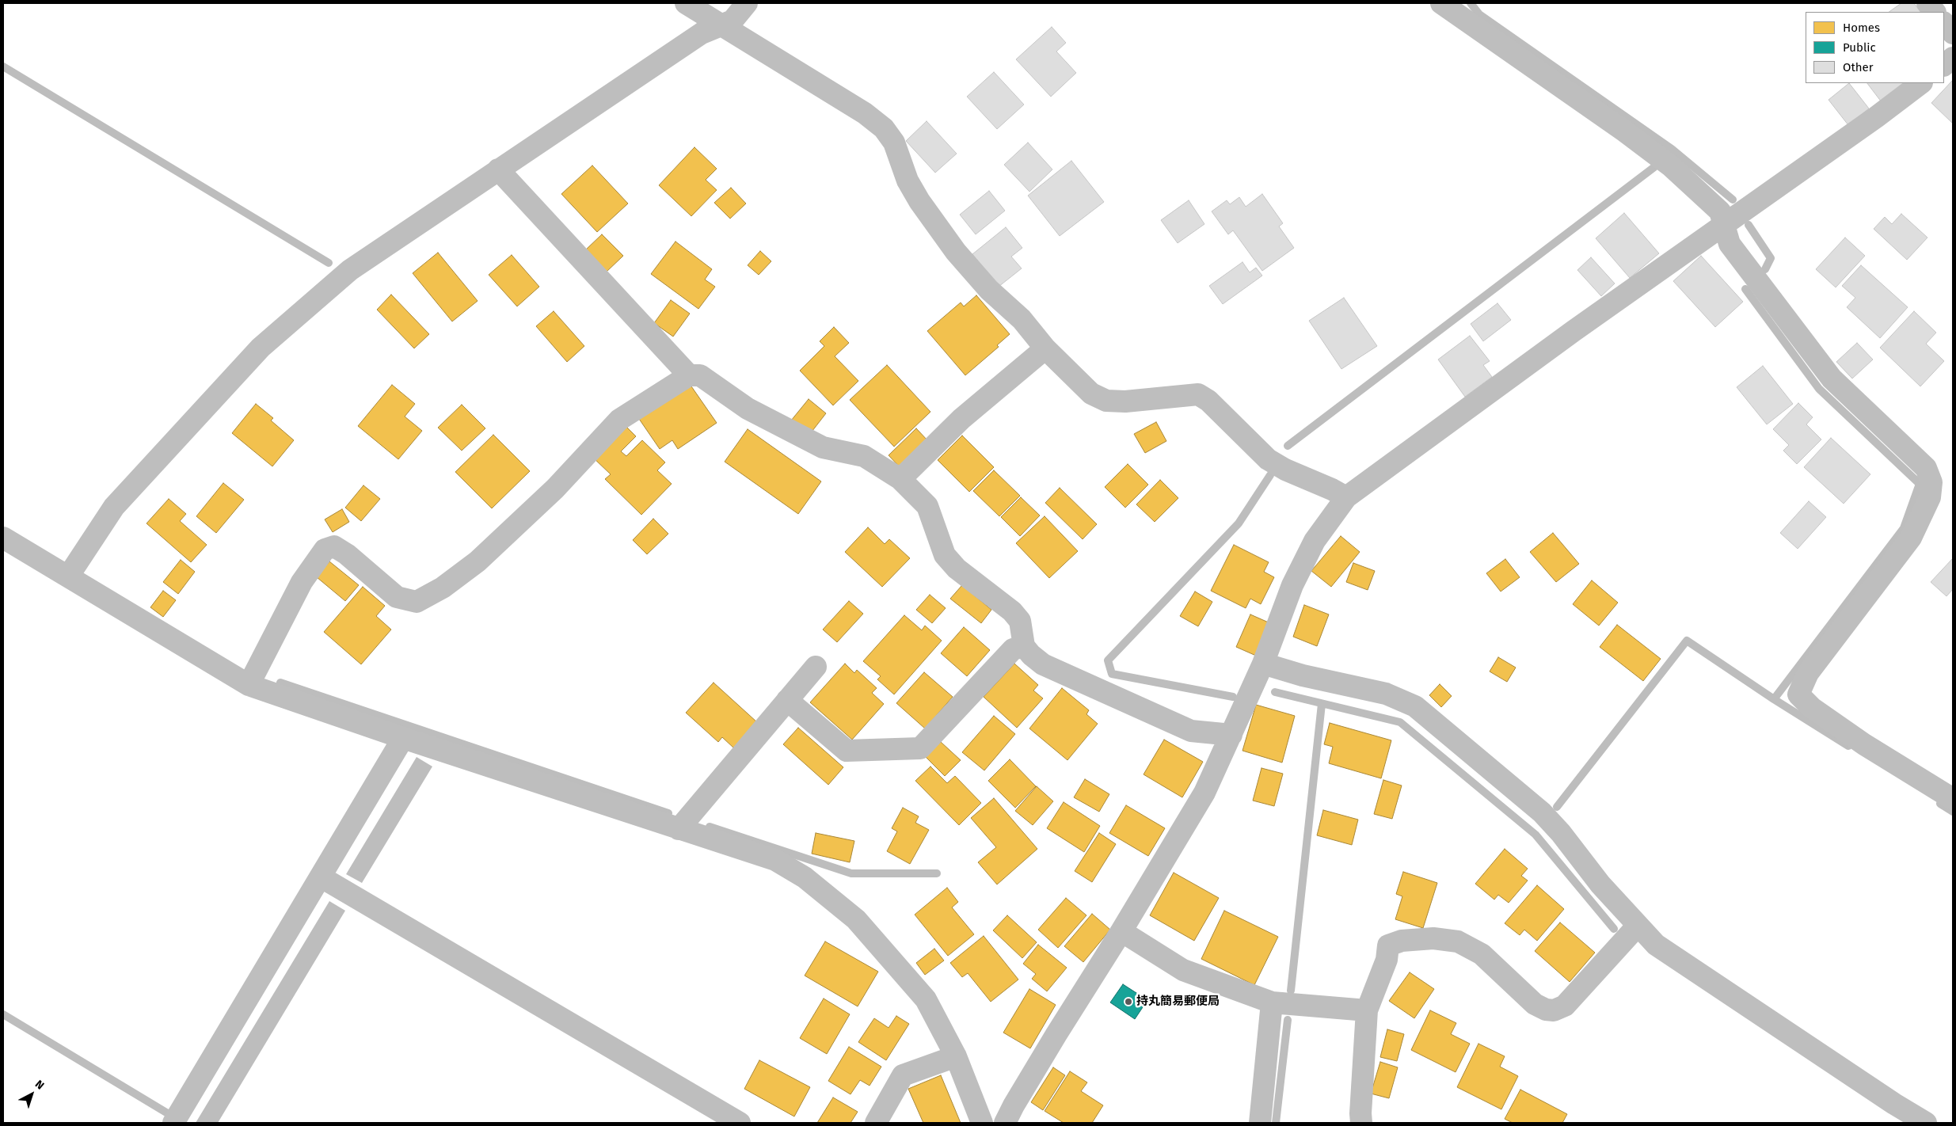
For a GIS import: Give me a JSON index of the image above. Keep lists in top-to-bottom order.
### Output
{
  "places": ["持丸簡易郵便局"],
  "legend": ["Homes", "Public", "Other"],
  "north": "top right"
}
